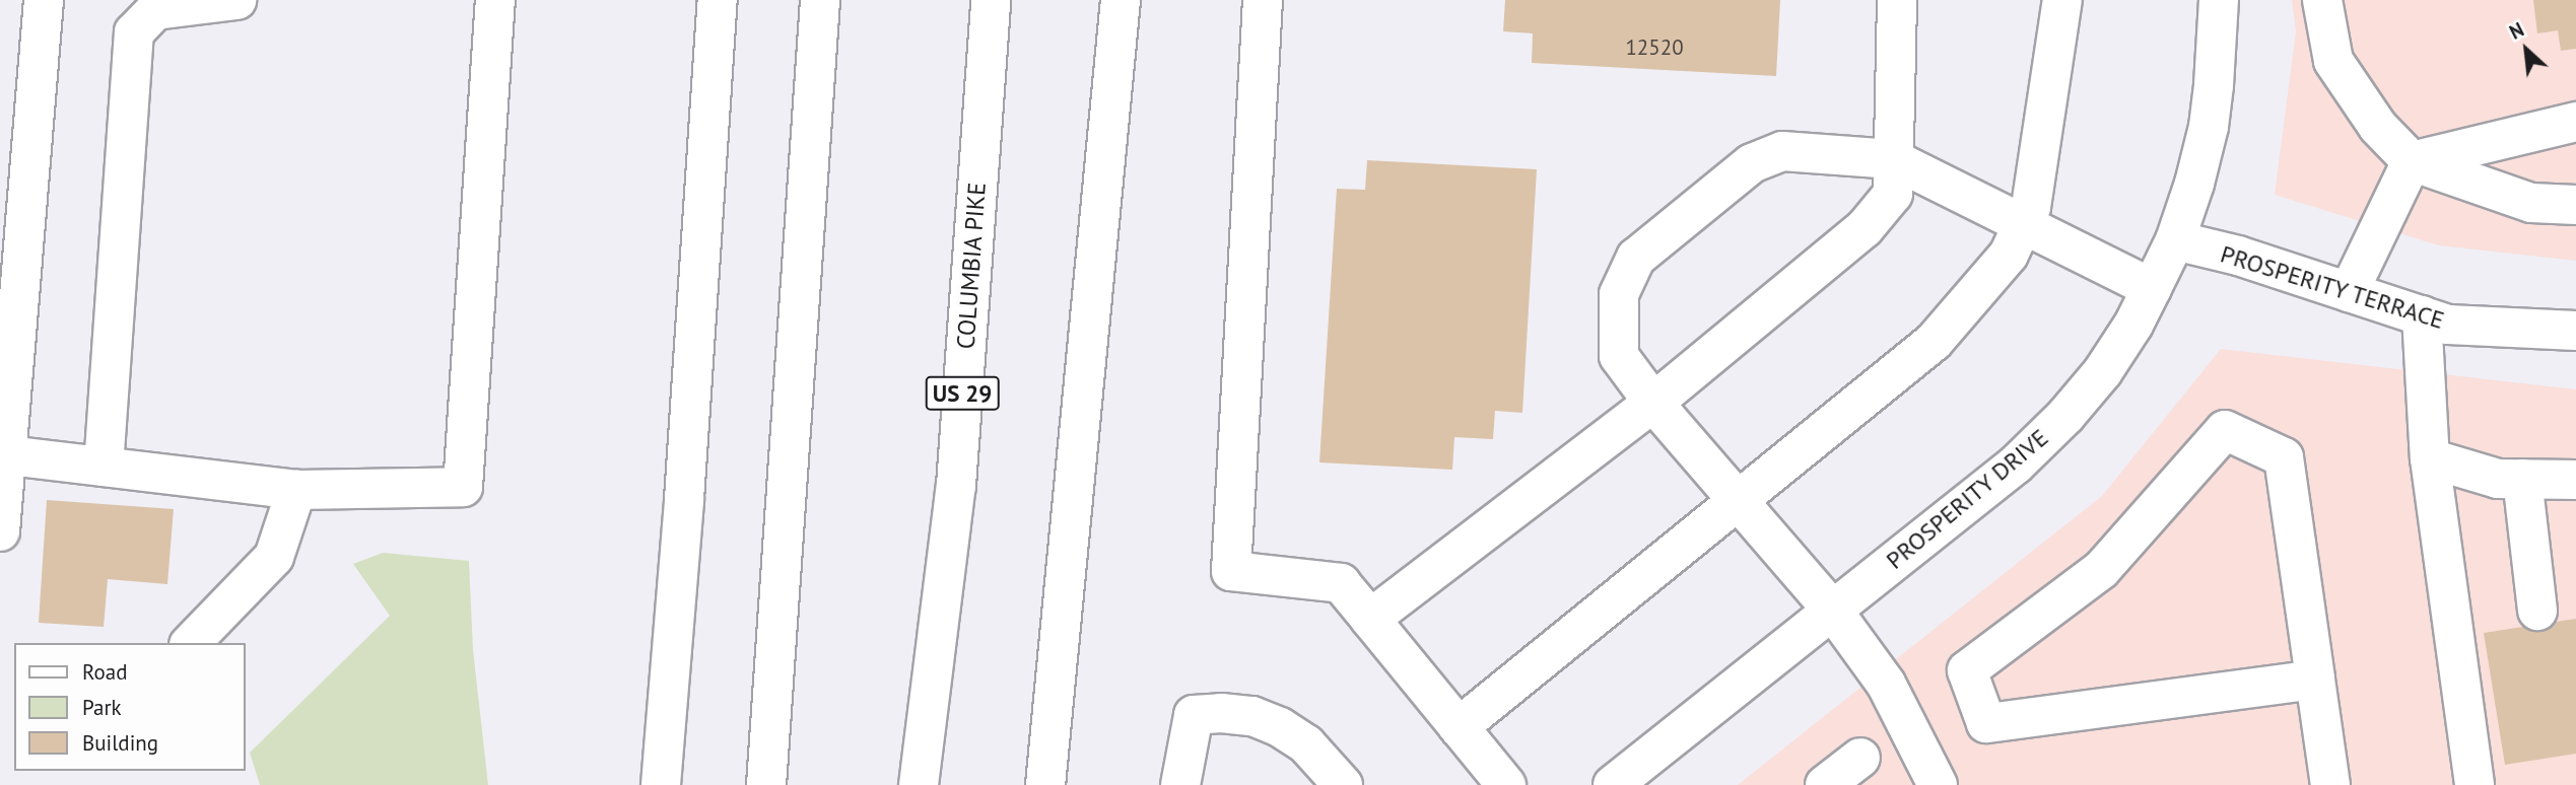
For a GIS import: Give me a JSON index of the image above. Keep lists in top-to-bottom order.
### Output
{
  "streets": {
    "main road": [
      "COLUMBIA PIKE",
      "PROSPERITY TERRACE",
      "US 29",
      "PROSPERITY DRIVE"
    ]
  },
  "crossings": [
    ["PROSPERITY TERRACE", "PROSPERITY DRIVE"]
  ],
  "house_numbers": ["12520"],
  "legend": ["Road", "Park", "Building"],
  "north": "top left"
}
